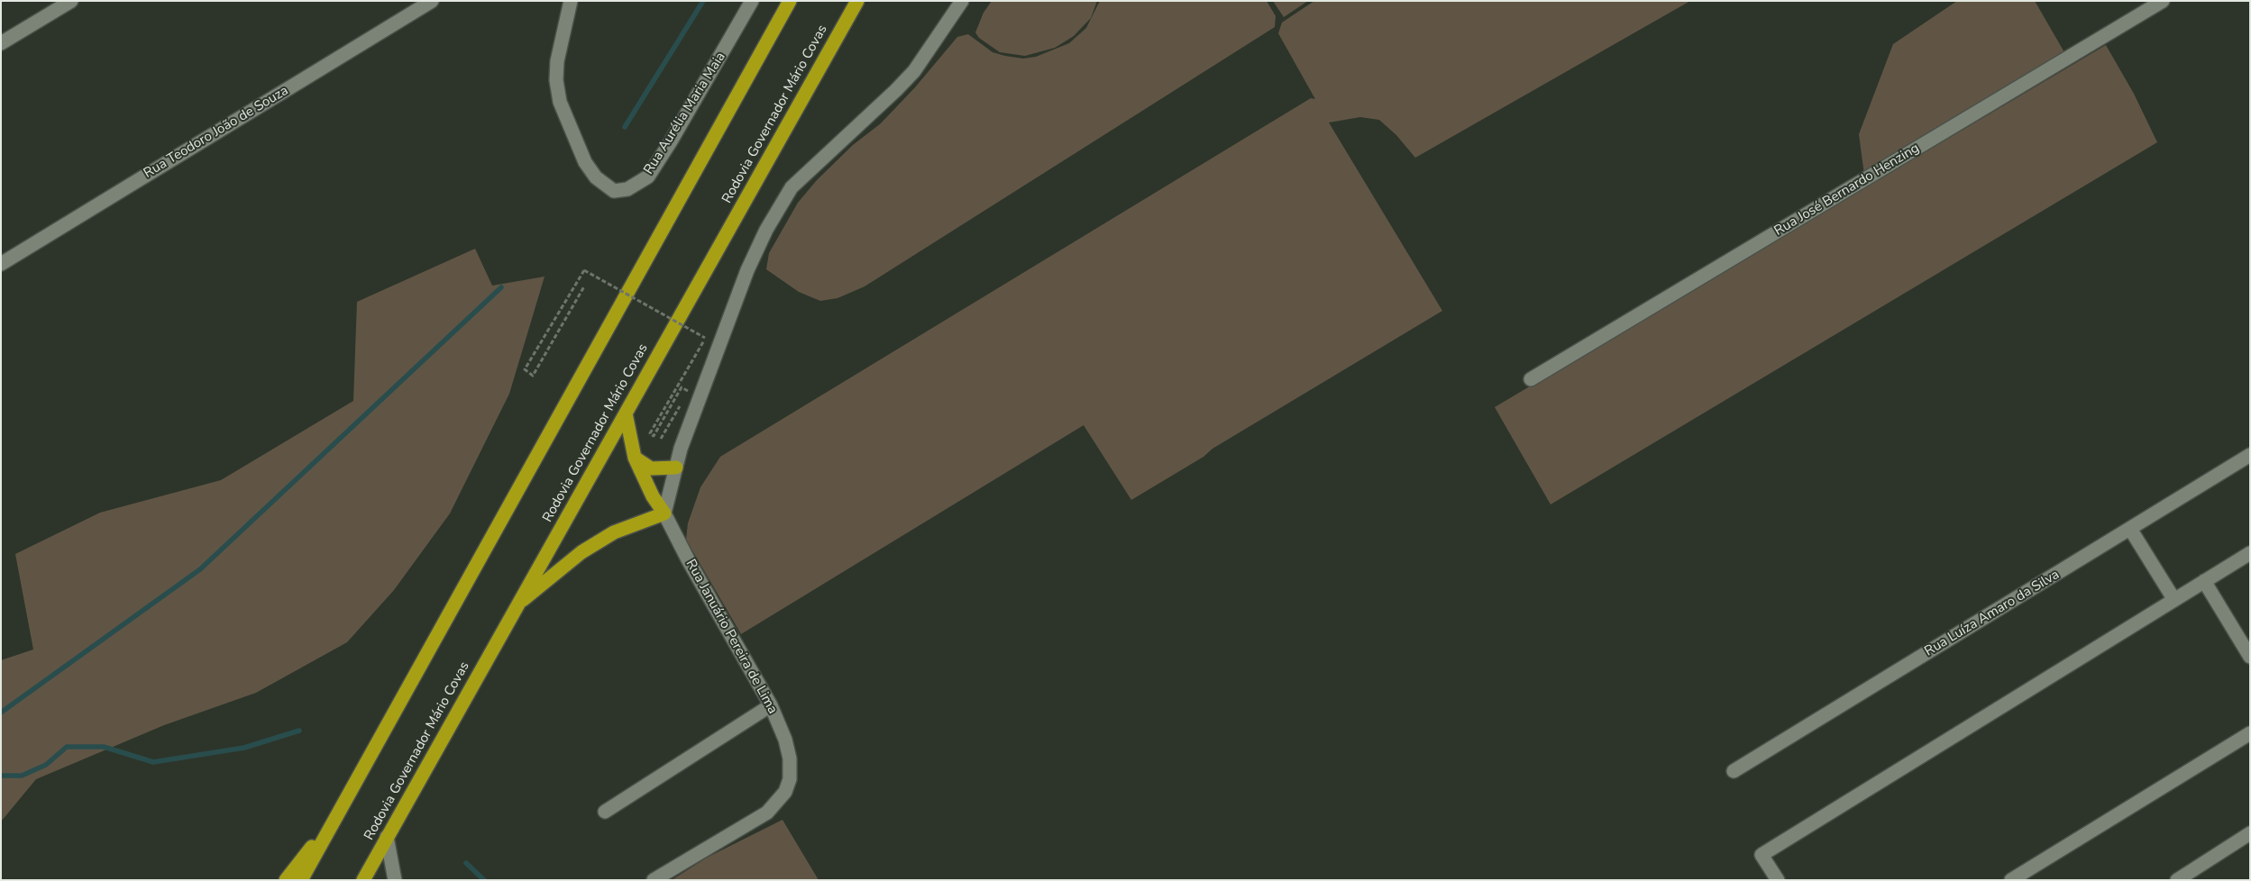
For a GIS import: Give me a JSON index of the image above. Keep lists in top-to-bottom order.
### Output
{
  "streets": {
    "highway": ["Rodovia Governador Mário Covas"],
    "street": [
      "Rua Aurélia Maria Maia",
      "Rua Teodoro João de Souza",
      "Rua José Bernardo Henzing",
      "Rua Luíza Amaro da Silva",
      "Rua Januário Pereira de Lima"
    ]
  }
}
